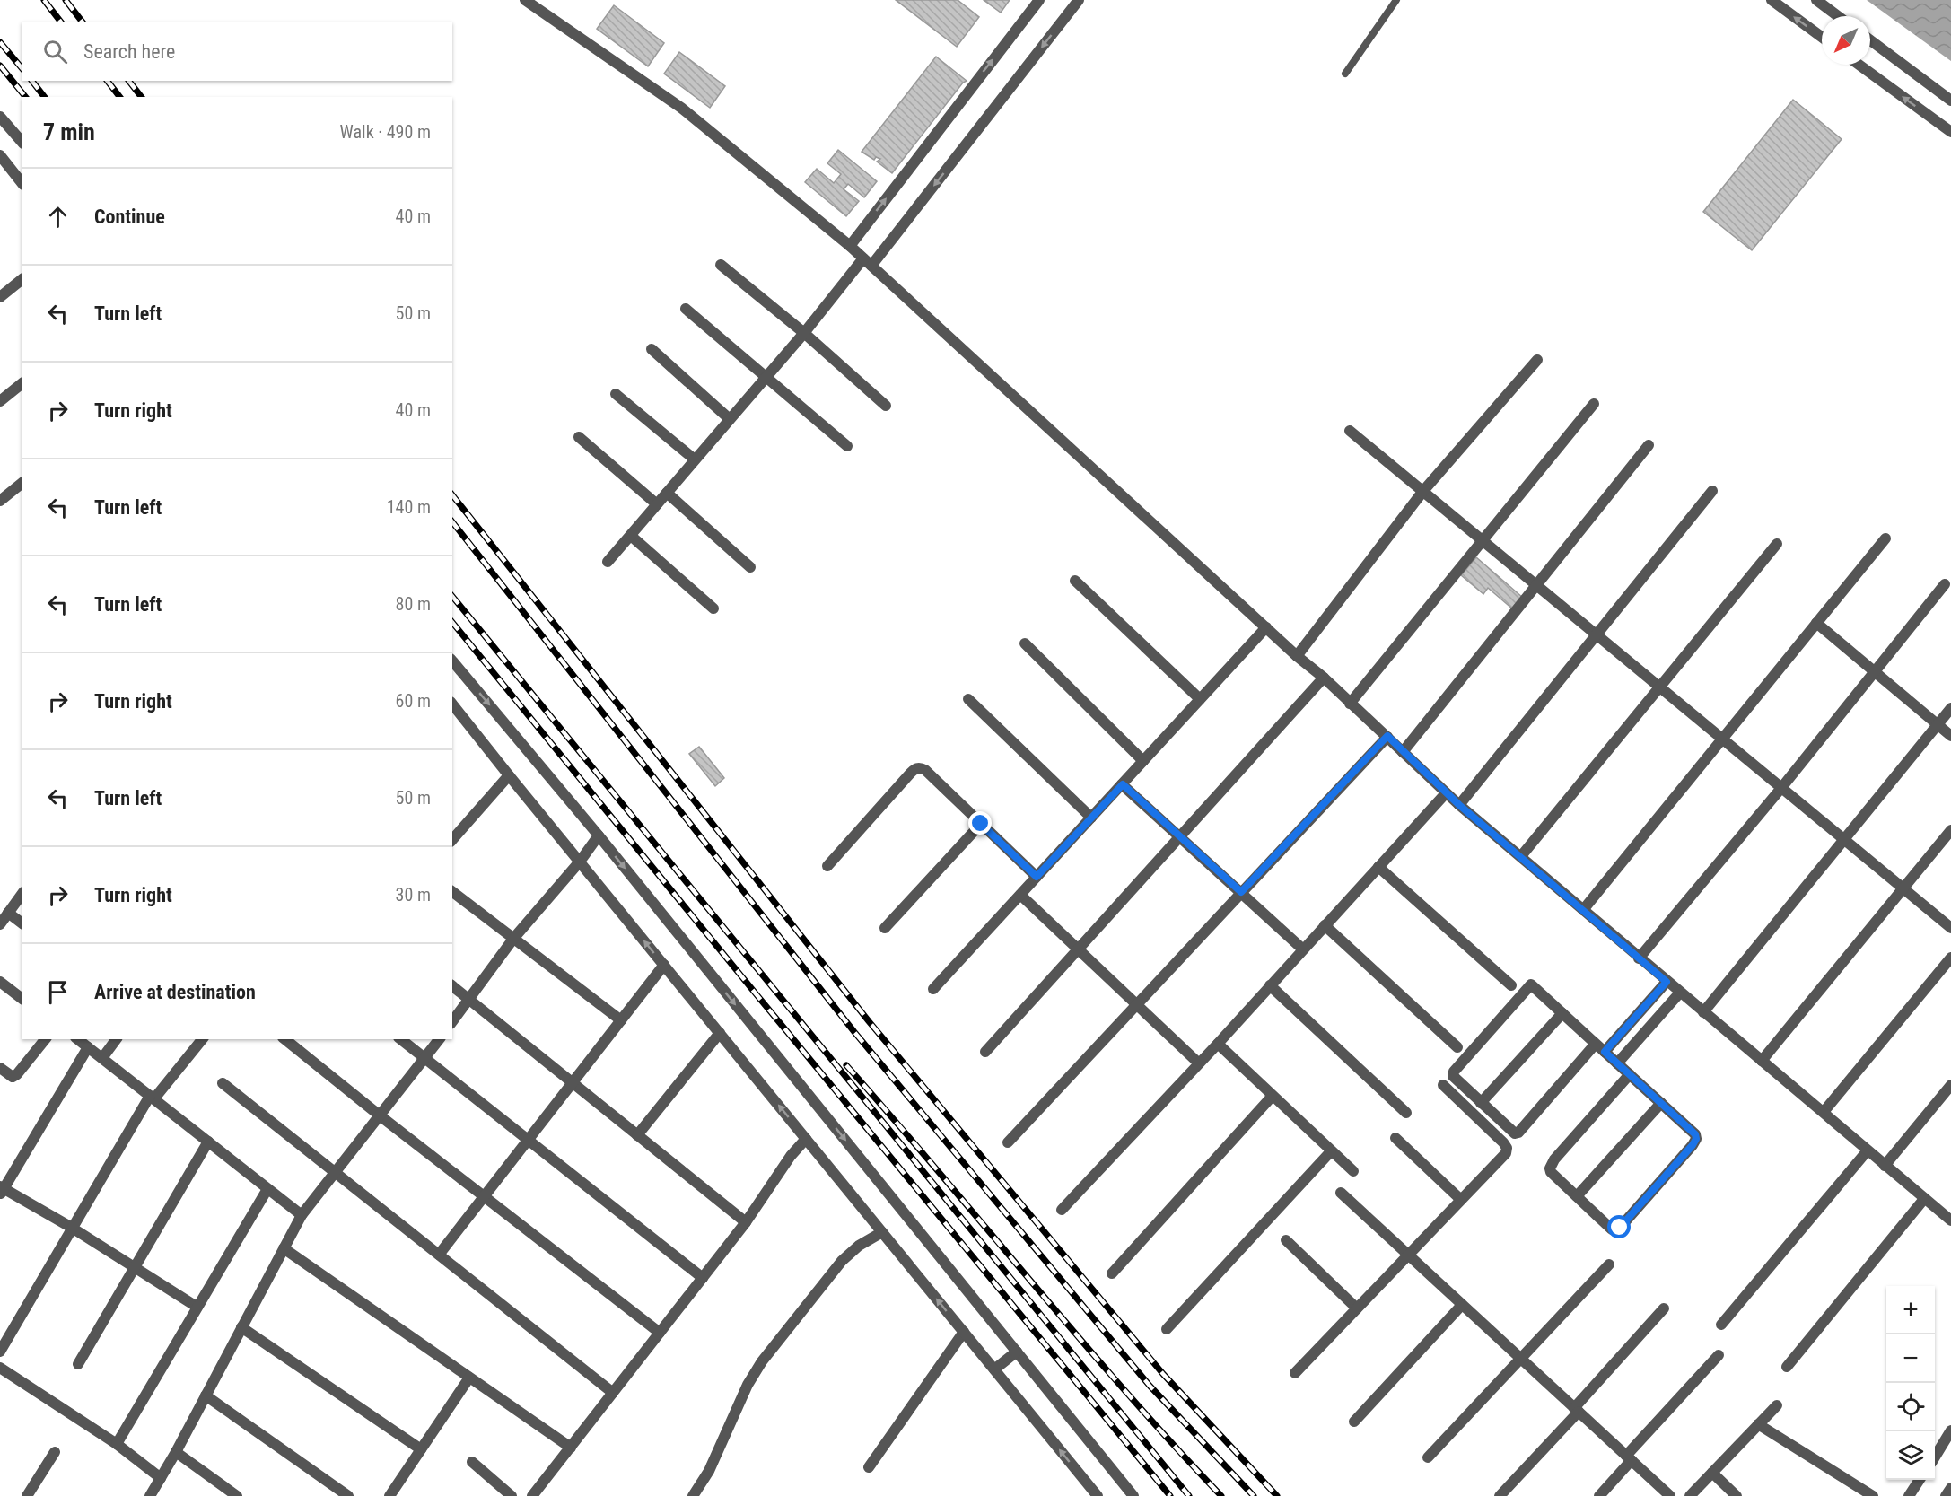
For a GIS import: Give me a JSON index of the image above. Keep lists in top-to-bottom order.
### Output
{
  "north": "bottom left",
  "page": {
    "search": "Search here",
    "heading": ["7 min", "Walk · 490 m"],
    "list": [
      ["Continue", "40 m"],
      ["Turn left", "50 m"],
      ["Turn right", "40 m"],
      ["Turn left", "140 m"],
      ["Turn left", "80 m"],
      ["Turn right", "60 m"],
      ["Turn left", "50 m"],
      ["Turn right", "30 m"],
      "Arrive at destination"
    ],
    "map_buttons": ["+", "−"]
  }
}
